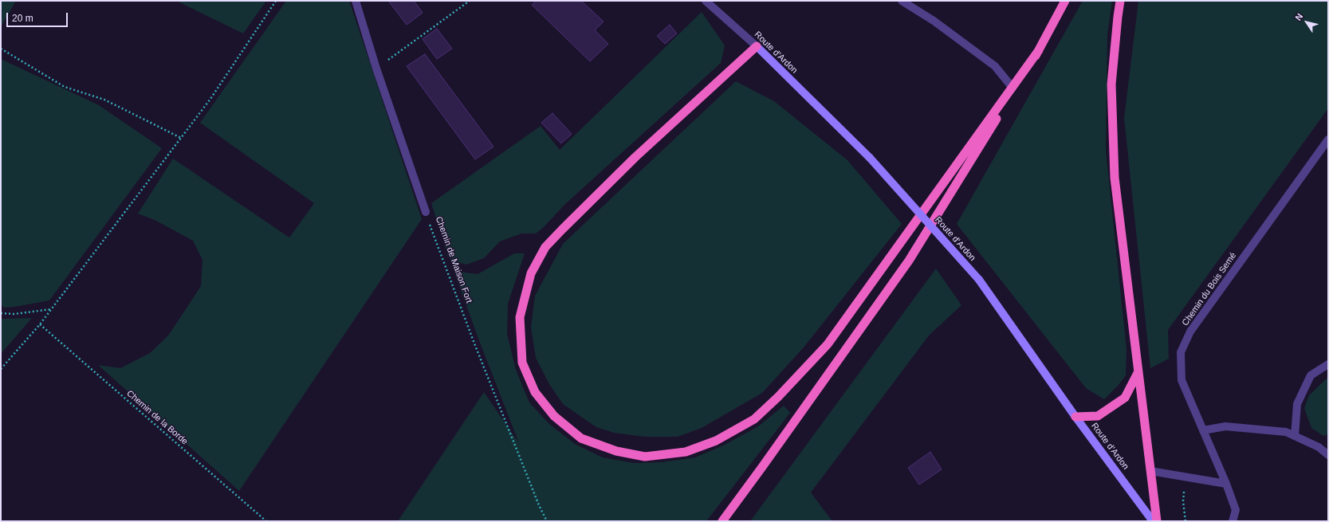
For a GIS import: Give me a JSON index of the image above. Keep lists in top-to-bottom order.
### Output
{
  "streets": {
    "main road": ["Route d'Ardon"],
    "street": ["Chemin de Maison Fort", "Chemin du Bois Semé"],
    "path": ["Chemin de la Borde"]
  },
  "scale_bar": "20 m",
  "north": "top left"
}
